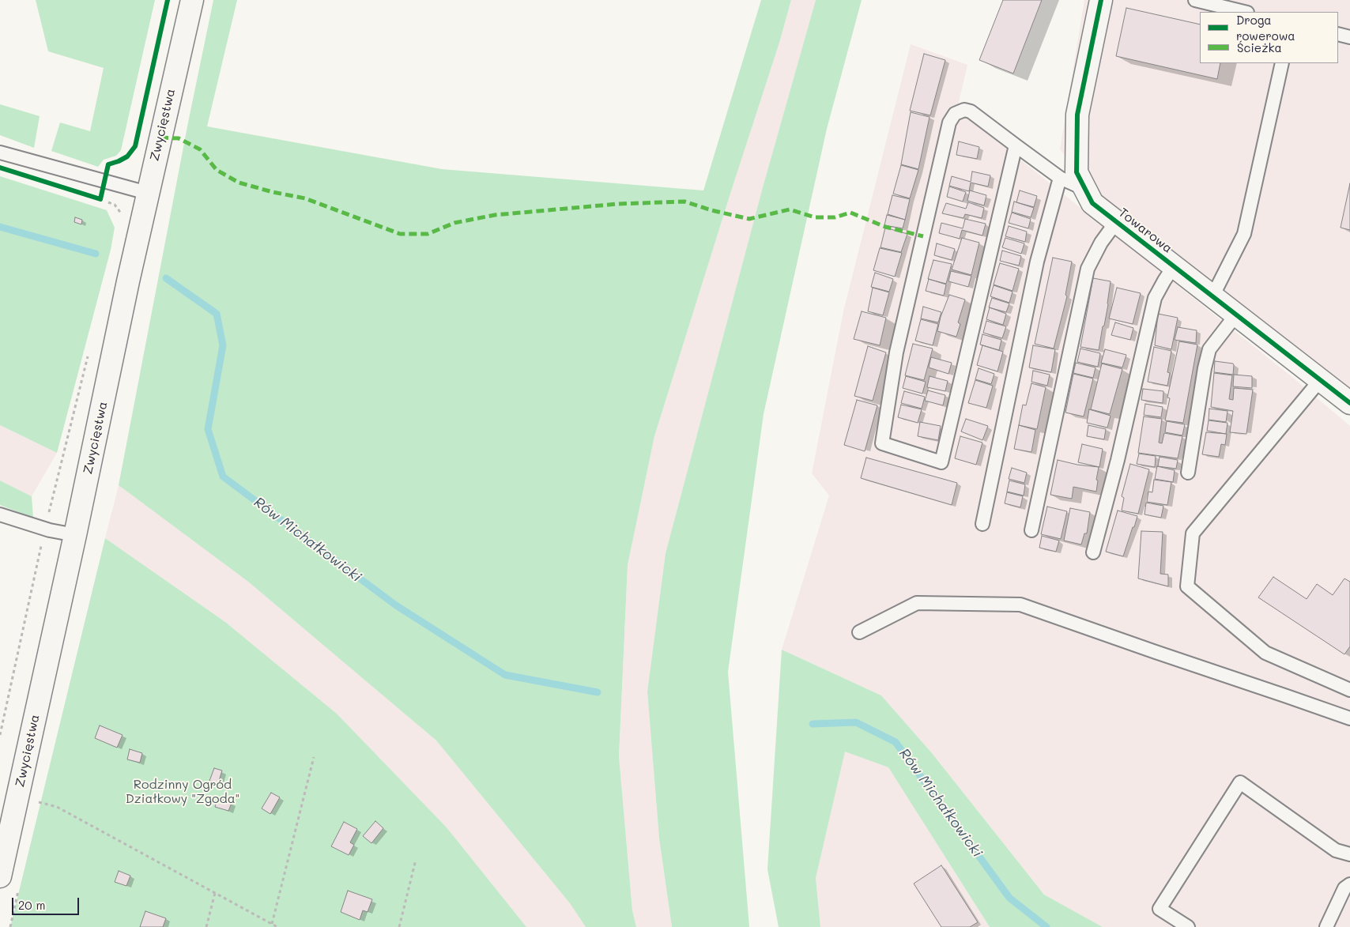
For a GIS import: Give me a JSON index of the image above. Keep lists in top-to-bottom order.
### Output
{
  "streets": {
    "main road": ["Zwycięstwa", "Towarowa"]
  },
  "water": ["Rów Michałkowicki"],
  "parks": ["Rodzinny Ogród Działkowy \"Zgoda\""],
  "legend": ["Droga rowerowa", "Ścieżka"],
  "scale_bar": "20 m"
}
